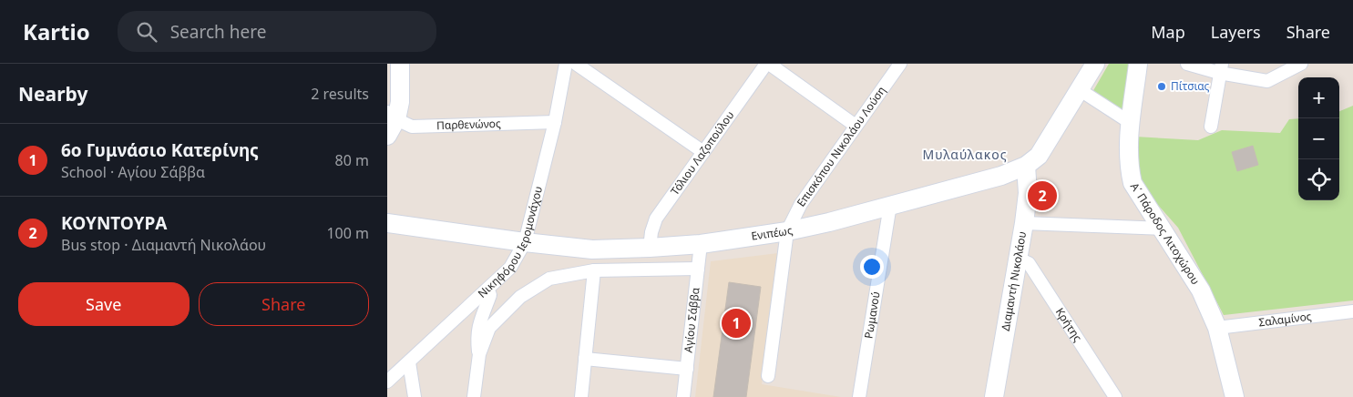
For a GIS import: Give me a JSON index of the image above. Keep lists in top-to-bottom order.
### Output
{
  "streets": {
    "street": [
      "Παρθενώνος",
      "Επισκόπου Νικολάου Λούση",
      "Τόλιου Λαζοπούλου",
      "Ενιπέως",
      "Α΄ Πάροδος Λιτοχώρου",
      "Νικηφόρου Ιερομονάχου",
      "Διαμαντή Νικολάου",
      "Ρωμανού",
      "Σαλαμίνος",
      "Αγίου Σάββα",
      "Κρήτης"
    ]
  },
  "crossings": [
    ["Παρθενώνος", "Νικηφόρου Ιερομονάχου"],
    ["Επισκόπου Νικολάου Λούση", "Ενιπέως"],
    ["Τόλιου Λαζοπούλου", "Ενιπέως"],
    ["Ενιπέως", "Νικηφόρου Ιερομονάχου"],
    ["Ενιπέως", "Διαμαντή Νικολάου"],
    ["Ενιπέως", "Ρωμανού"],
    ["Ενιπέως", "Αγίου Σάββα"],
    ["Α΄ Πάροδος Λιτοχώρου", "Σαλαμίνος"],
    ["Διαμαντή Νικολάου", "Κρήτης"]
  ],
  "districts": ["Μυλαύλακος"],
  "places": ["Πίτσιας"],
  "page": {
    "header": "Kartio",
    "search": "Search here",
    "nav": ["Map", "Layers", "Share"],
    "heading": ["Nearby", "2 results"],
    "map_buttons": ["+", "−"],
    "list": [
      {
        "mark": "1",
        "name": "6ο Γυμνάσιο Κατερίνης",
        "note": "School · Αγίου Σάββα",
        "value": "80 m"
      },
      {
        "mark": "2",
        "name": "ΚΟΥΝΤΟΥΡΑ",
        "note": "Bus stop · Διαμαντή Νικολάου",
        "value": "100 m"
      }
    ],
    "pins": ["2", "1"],
    "buttons": ["Save", "Share"]
  }
}
